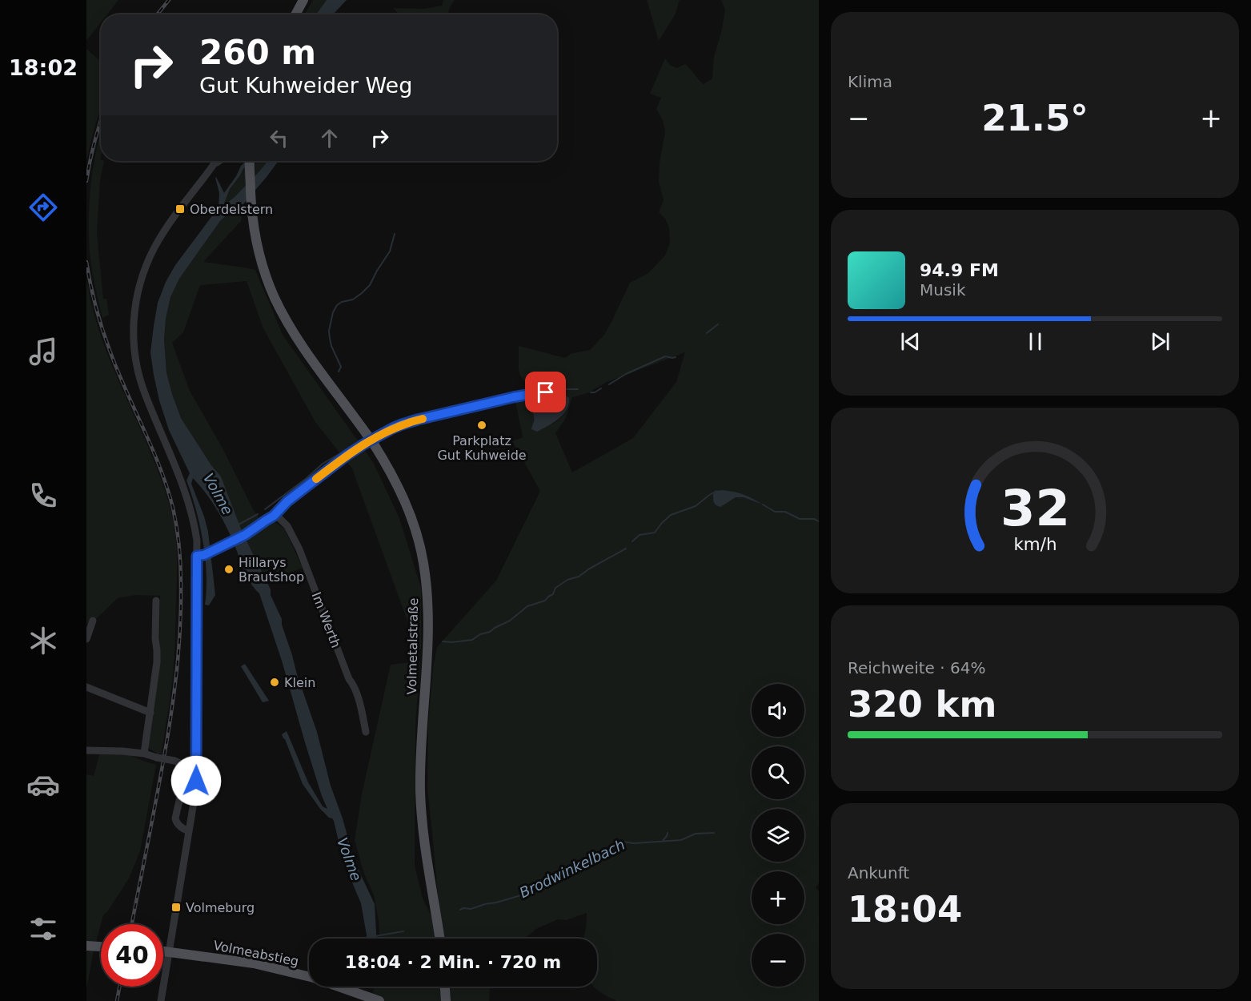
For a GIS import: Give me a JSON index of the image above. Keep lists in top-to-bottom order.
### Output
{
  "streets": {
    "main road": ["Volmetalstraße", "Volmeabstieg"],
    "street": ["Im Werth"]
  },
  "water": ["Volme", "Brodwinkelbach"],
  "places": {
    "transit": ["Oberdelstern", "Volmeburg"],
    "other": ["Parkplatz Gut Kuhweide", "Hillarys Brautshop", "Klein"]
  },
  "page": {
    "tabs": "18:02",
    "tile": [
      "Klima",
      ["Reichweite · 64%", "320 km"],
      ["Ankunft", "18:04"]
    ],
    "turn": ["260 m", "Gut Kuhweider Weg"],
    "heat": ["−", "21.5°", "+"],
    "song": ["94.9 FM", "Musik"],
    "map_buttons": ["+", "−"],
    "limit": "40",
    "trip": "18:04 · 2 Min. · 720 m",
    "gauge": ["32", "km/h"]
  }
}
